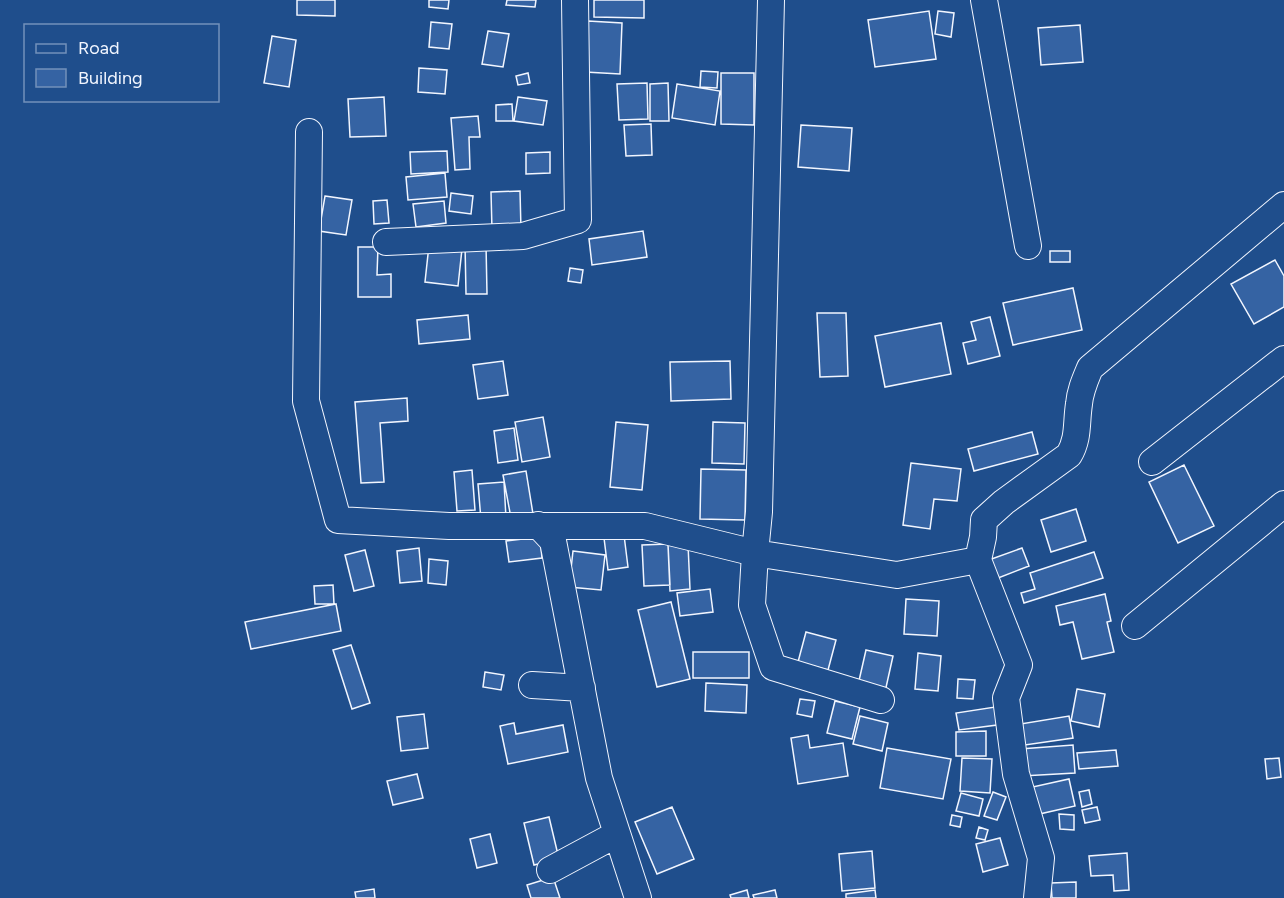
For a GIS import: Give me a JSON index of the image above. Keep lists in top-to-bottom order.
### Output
{
  "legend": ["Road", "Building"]
}
